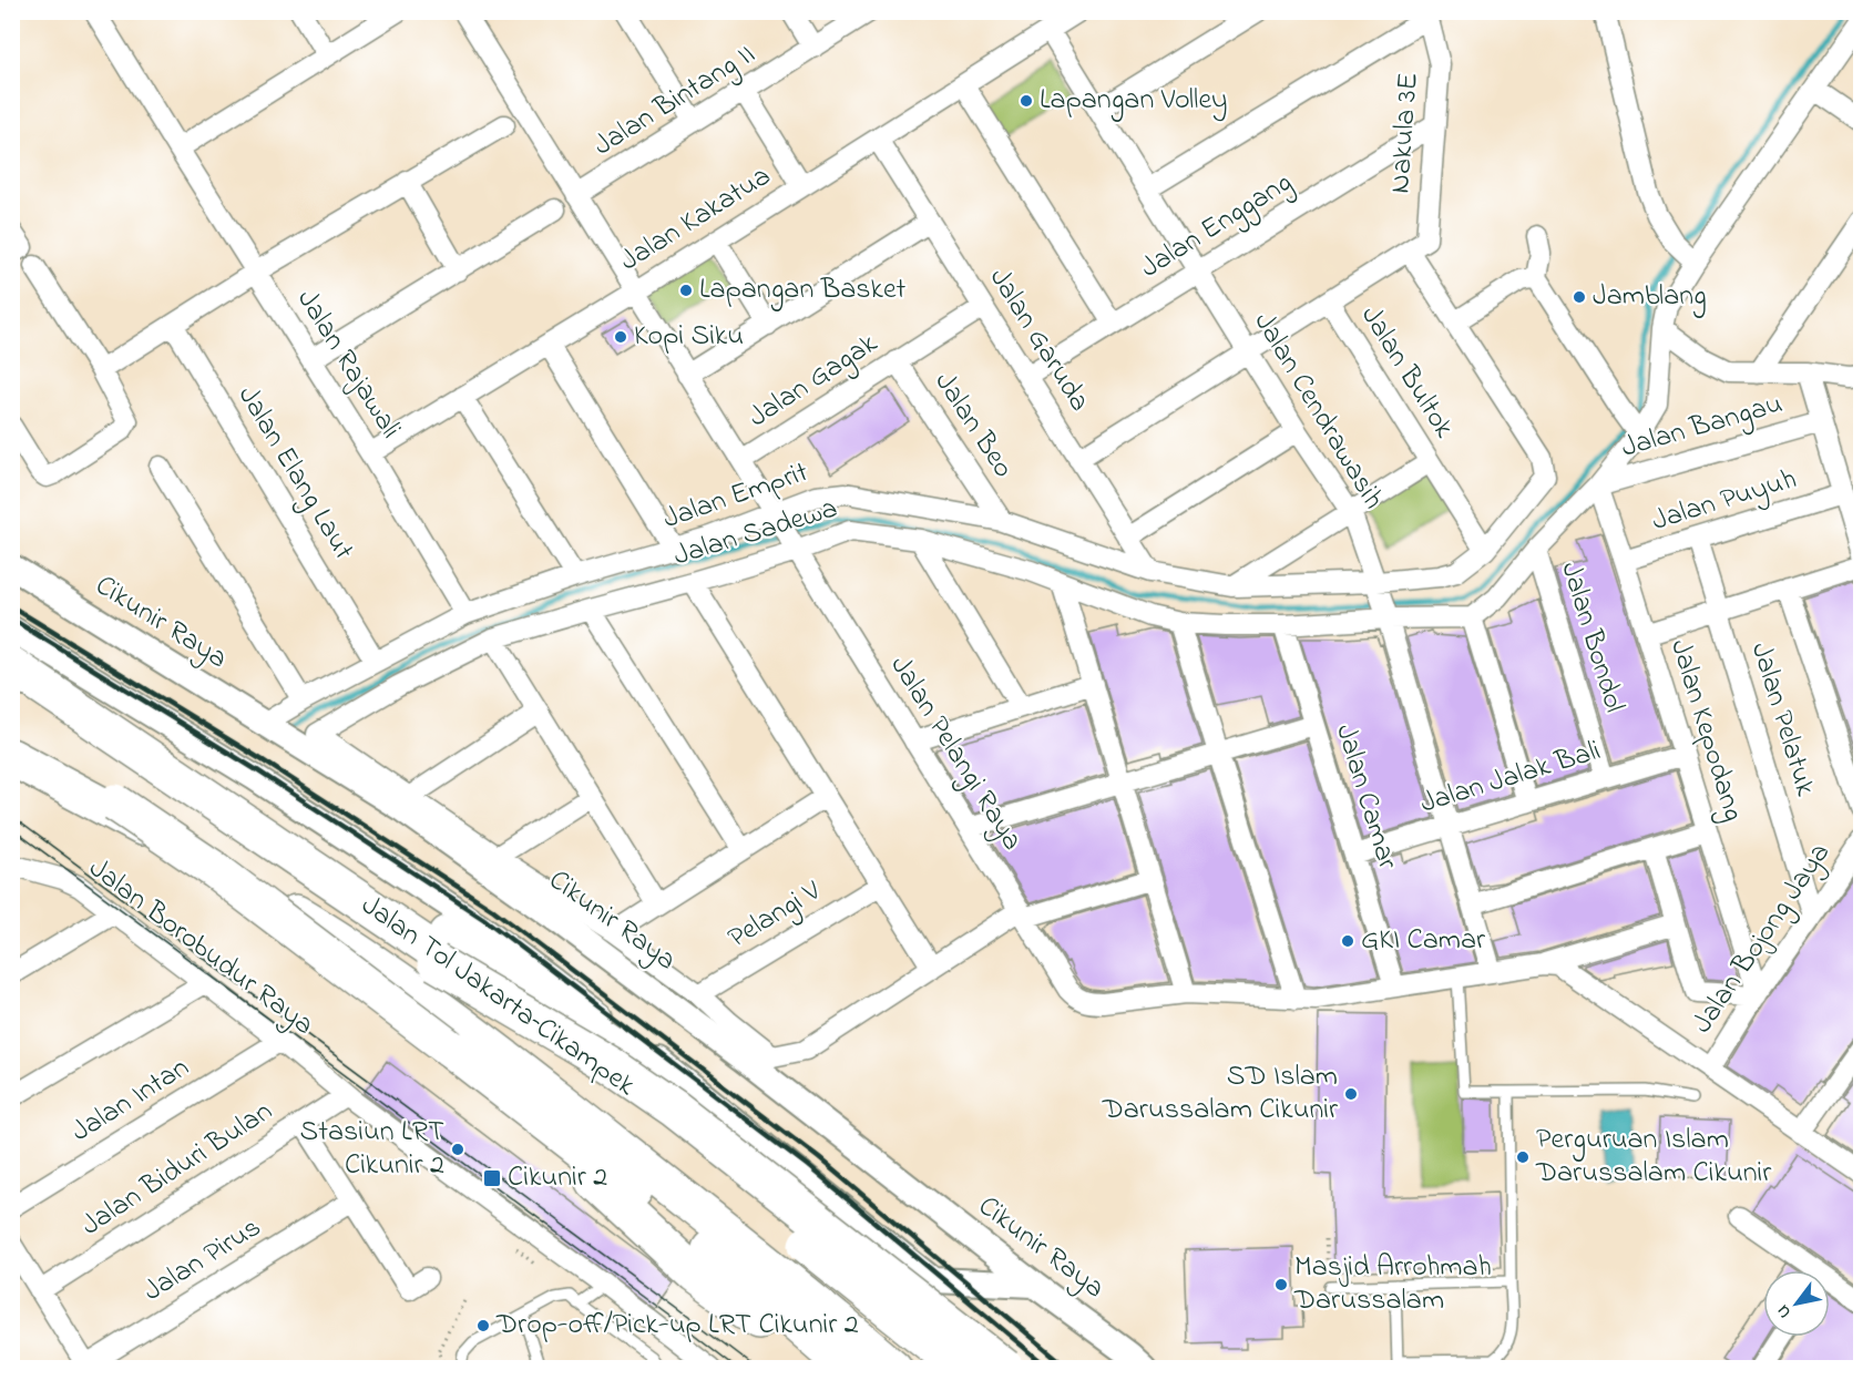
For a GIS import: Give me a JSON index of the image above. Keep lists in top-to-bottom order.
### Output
{
  "streets": {
    "highway": ["Jalan Tol Jakarta–Cikampek"],
    "street": [
      "Jalan Bintang II",
      "Nakula 3E",
      "Jalan Kakatua",
      "Jalan Enggang",
      "Jalan Garuda",
      "Jalan Rajawali",
      "Jalan Bultok",
      "Jalan Gagak",
      "Jalan Cendrawasih",
      "Jalan Beo",
      "Jalan Bangau",
      "Jalan Elang Laut",
      "Jalan Emprit",
      "Jalan Puyuh",
      "Jalan Sadewa",
      "Cikunir Raya",
      "Jalan Bondol",
      "Jalan Pelatuk",
      "Jalan Kepodang",
      "Jalan Pelangi Raya",
      "Jalan Jalak Bali",
      "Jalan Camar",
      "Pelangi V",
      "Jalan Bojong Jaya",
      "Jalan Borobudur Raya",
      "Jalan Intan",
      "Jalan Biduri Bulan",
      "Jalan Pirus"
    ]
  },
  "crossings": [
    ["Jalan Bintang II", "Jalan Pelangi Raya"],
    ["Nakula 3E", "Jalan Enggang"],
    ["Jalan Kakatua", "Jalan Garuda"],
    ["Jalan Kakatua", "Jalan Rajawali"],
    ["Jalan Kakatua", "Jalan Cendrawasih"],
    ["Jalan Kakatua", "Jalan Pelangi Raya"],
    ["Jalan Enggang", "Jalan Garuda"],
    ["Jalan Enggang", "Jalan Cendrawasih"],
    ["Jalan Garuda", "Jalan Gagak"],
    ["Jalan Garuda", "Jalan Emprit"],
    ["Jalan Rajawali", "Jalan Emprit"],
    ["Jalan Bultok", "Jalan Cendrawasih"],
    ["Jalan Gagak", "Jalan Beo"],
    ["Jalan Gagak", "Jalan Pelangi Raya"],
    ["Jalan Cendrawasih", "Jalan Emprit"],
    ["Jalan Cendrawasih", "Jalan Sadewa"],
    ["Jalan Cendrawasih", "Jalan Jalak Bali"],
    ["Jalan Beo", "Jalan Emprit"],
    ["Jalan Bangau", "Jalan Kepodang"],
    ["Jalan Emprit", "Jalan Sadewa"],
    ["Jalan Emprit", "Cikunir Raya"],
    ["Jalan Emprit", "Jalan Pelangi Raya"],
    ["Jalan Puyuh", "Jalan Pelatuk"],
    ["Jalan Puyuh", "Jalan Kepodang"],
    ["Jalan Sadewa", "Jalan Pelangi Raya"],
    ["Jalan Sadewa", "Jalan Camar"],
    ["Jalan Bondol", "Jalan Jalak Bali"],
    ["Jalan Pelatuk", "Jalan Bojong Jaya"],
    ["Jalan Kepodang", "Jalan Jalak Bali"],
    ["Jalan Kepodang", "Jalan Bojong Jaya"],
    ["Jalan Jalak Bali", "Jalan Camar"],
    ["Jalan Borobudur Raya", "Jalan Intan"],
    ["Jalan Borobudur Raya", "Jalan Biduri Bulan"]
  ],
  "places": {
    "other": [
      "Lapangan Volley",
      "Lapangan Basket",
      "Jamblang",
      "Kopi Siku",
      "GKI Camar",
      "SD Islam Darussalam Cikunir",
      "Stasiun LRT Cikunir 2",
      "Perguruan Islam Darussalam Cikunir",
      "Masjid Arrohmah Darussalam",
      "Drop-off/Pick-up LRT Cikunir 2"
    ],
    "transit": ["Cikunir 2"]
  },
  "north": "bottom left"
}
